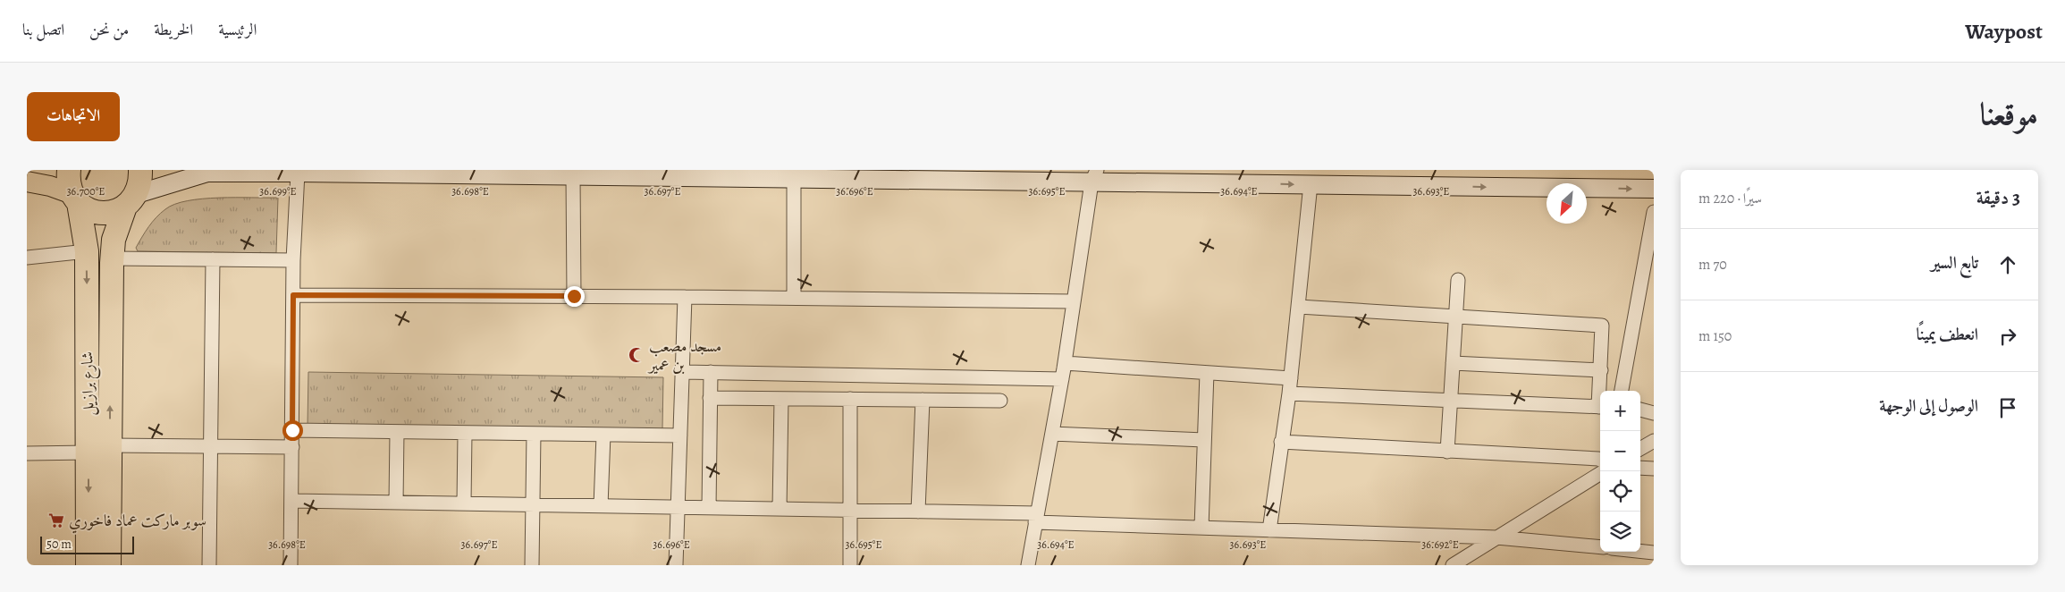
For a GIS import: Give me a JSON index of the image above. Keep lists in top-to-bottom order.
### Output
{
  "streets": {
    "highway": ["شارع برازيل"]
  },
  "places": {
    "mosque": ["مسجد مصعب بن عمير"],
    "supermarket": ["سوبر ماركت عماد فاخوري"]
  },
  "scale_bar": "50 m",
  "north": "bottom left",
  "page": {
    "header": "Waypost",
    "nav": [
      "الرئيسية",
      "الخريطة",
      "من نحن",
      "اتصل بنا"
    ],
    "title": "موقعنا",
    "buttons": "الاتجاهات",
    "heading": ["3 دقيقة", "سيرًا · 220 m"],
    "list": [
      ["تابع السير", "70 m"],
      ["انعطف يمينًا", "150 m"],
      "الوصول إلى الوجهة"
    ],
    "map_buttons": ["+", "−"],
    "scale": "50 m"
  },
  "coordinates": [
    "36.700°E",
    "36.699°E",
    "36.698°E",
    "36.697°E",
    "36.696°E",
    "36.695°E",
    "36.694°E",
    "36.693°E",
    "36.692°E"
  ]
}
